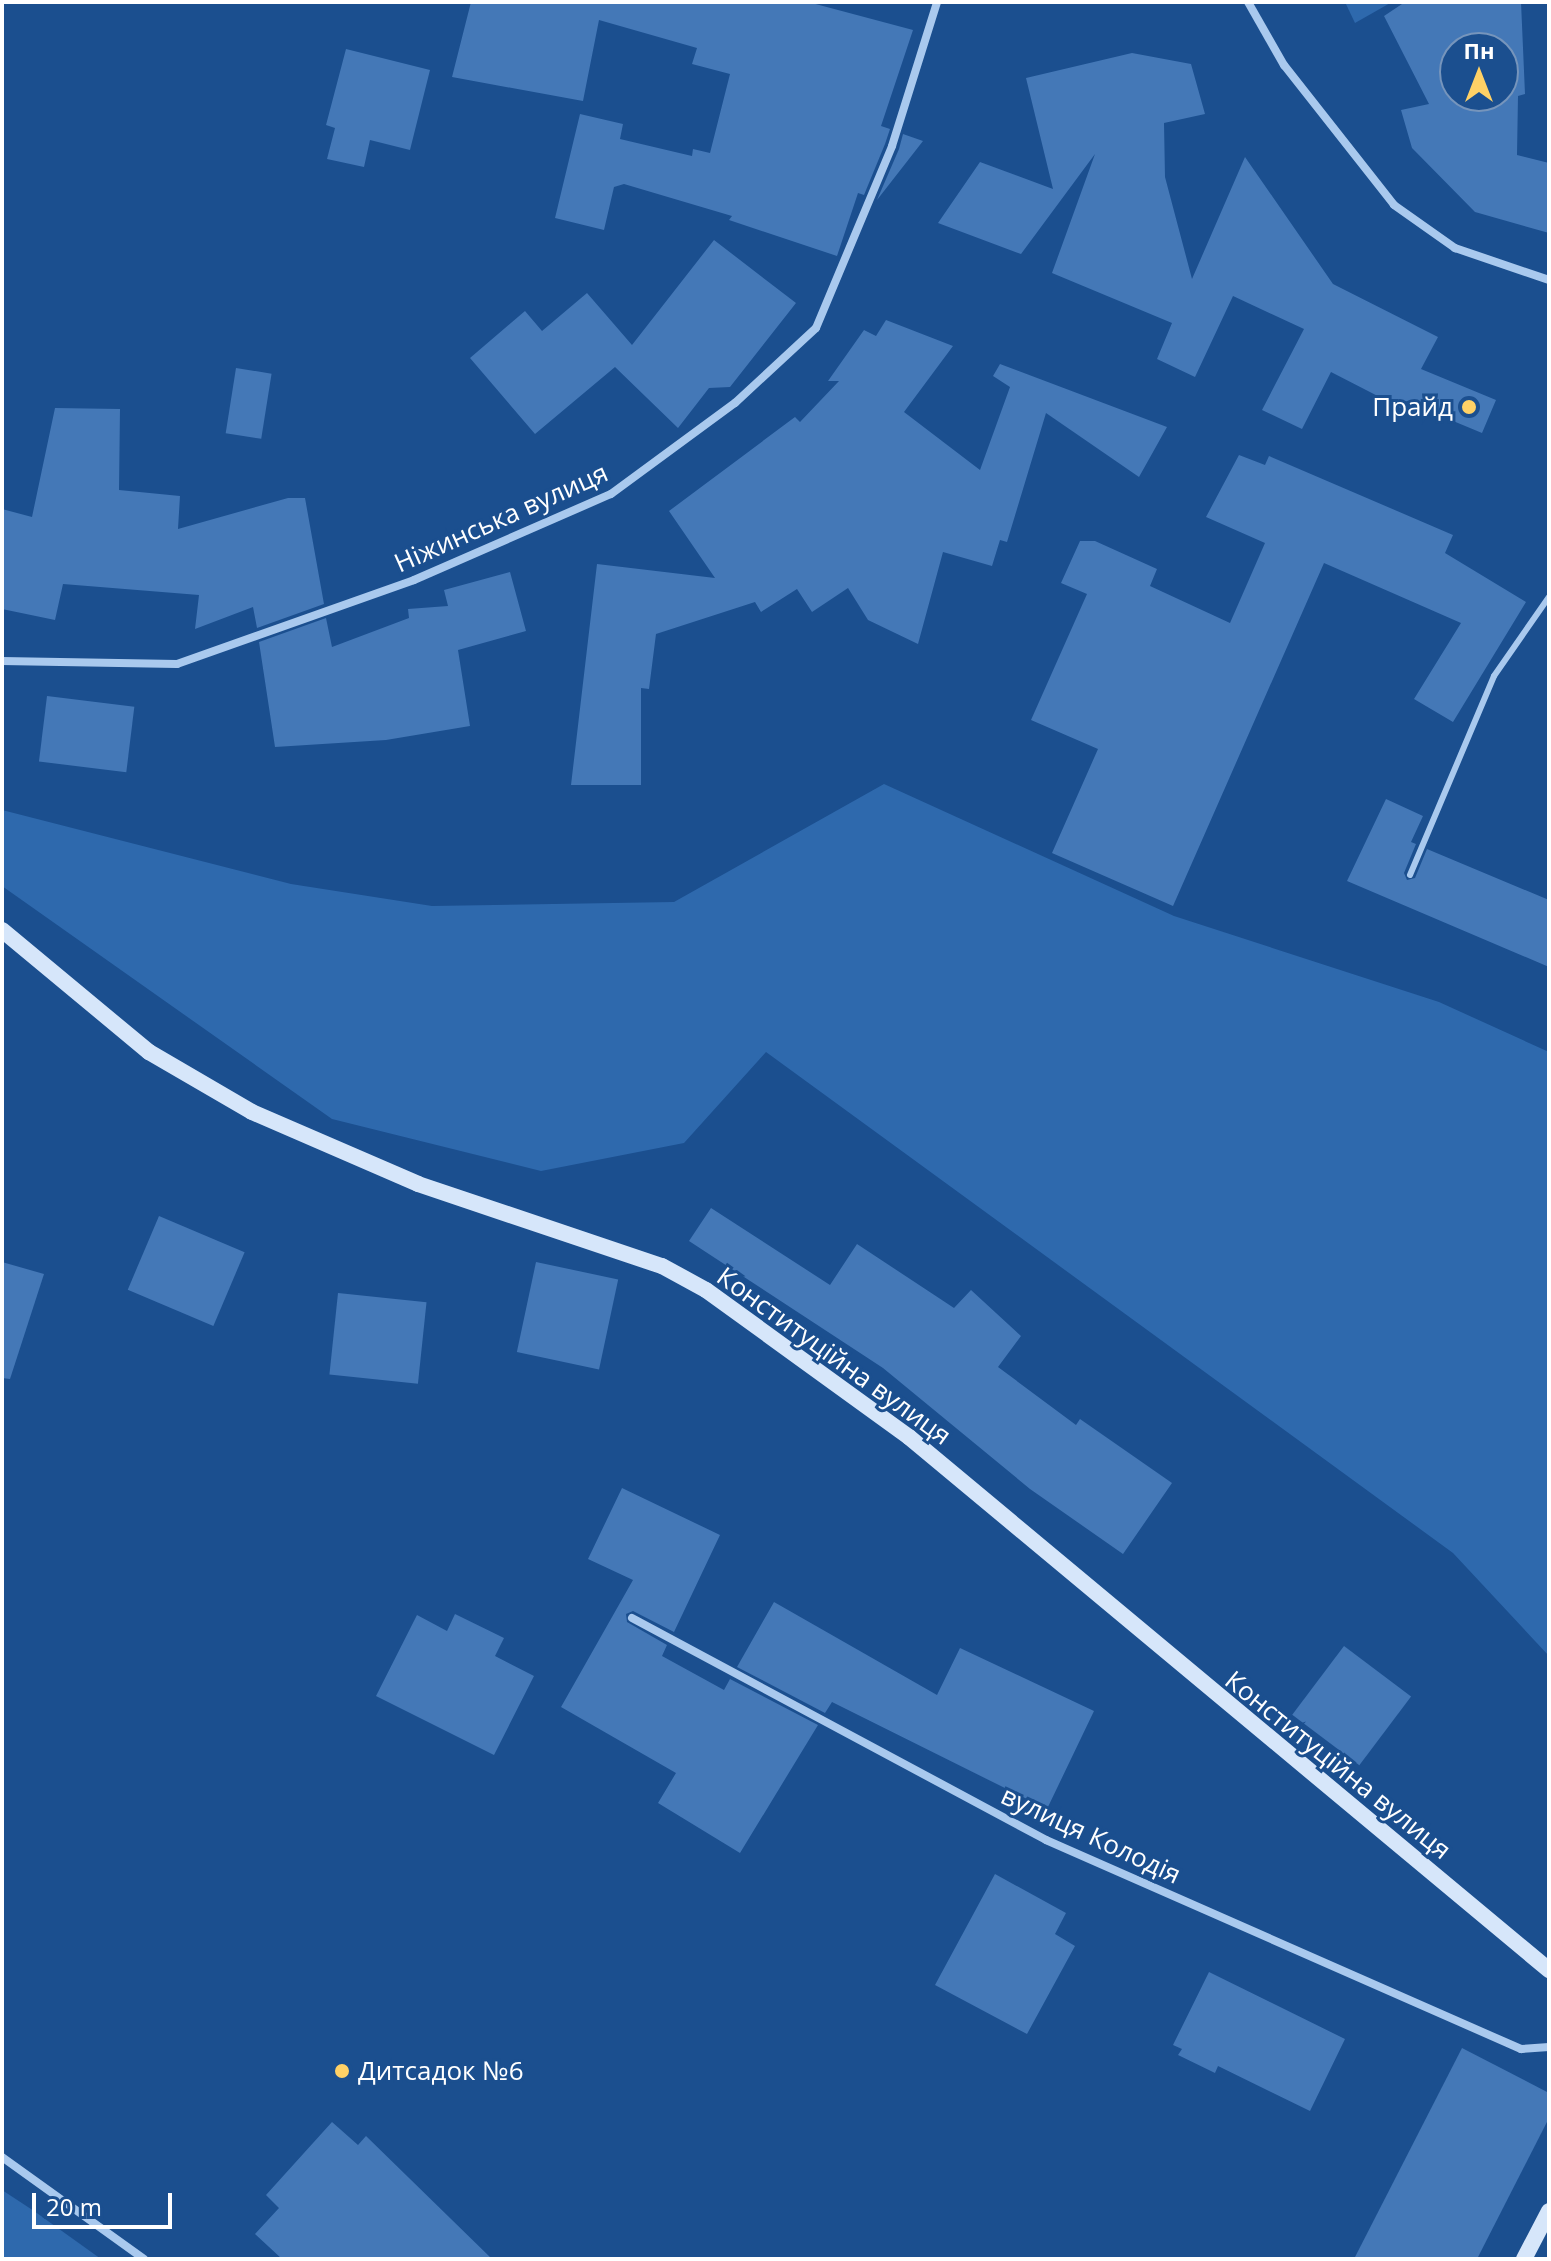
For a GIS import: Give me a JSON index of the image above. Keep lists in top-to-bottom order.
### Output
{
  "streets": {
    "street": ["Ніжинська вулиця", "Конституційна вулиця", "вулиця Колодія"]
  },
  "places": ["Прайд", "Дитсадок №6"],
  "scale_bar": "20 m",
  "north": "top"
}
